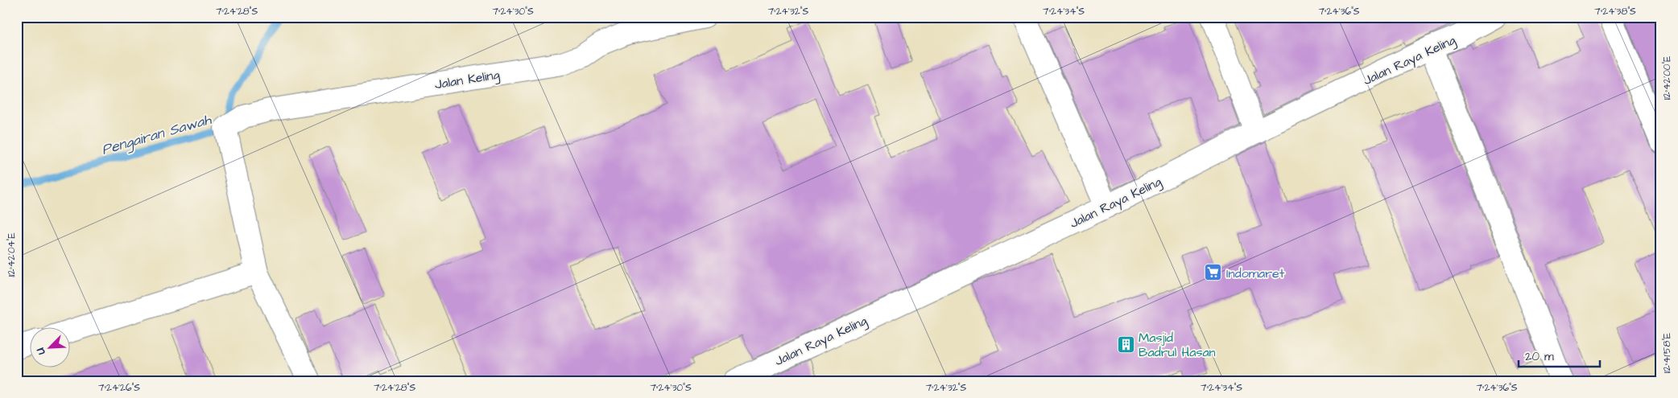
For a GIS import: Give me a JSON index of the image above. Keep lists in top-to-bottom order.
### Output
{
  "streets": {
    "street": ["Jalan Raya Keling", "Jalan Keling"]
  },
  "water": ["Pengairan Sawah"],
  "places": {
    "supermarket": ["Indomaret"],
    "building": ["Masjid Badrul Hasan"]
  },
  "scale_bar": "20 m",
  "north": "bottom left",
  "coordinates": [
    "7°24'28\"S",
    "7°24'30\"S",
    "7°24'32\"S",
    "7°24'34\"S",
    "7°24'36\"S",
    "7°24'38\"S",
    "112°42'00\"E",
    "112°42'04\"E",
    "112°41'58\"E",
    "7°24'26\"S"
  ]
}
